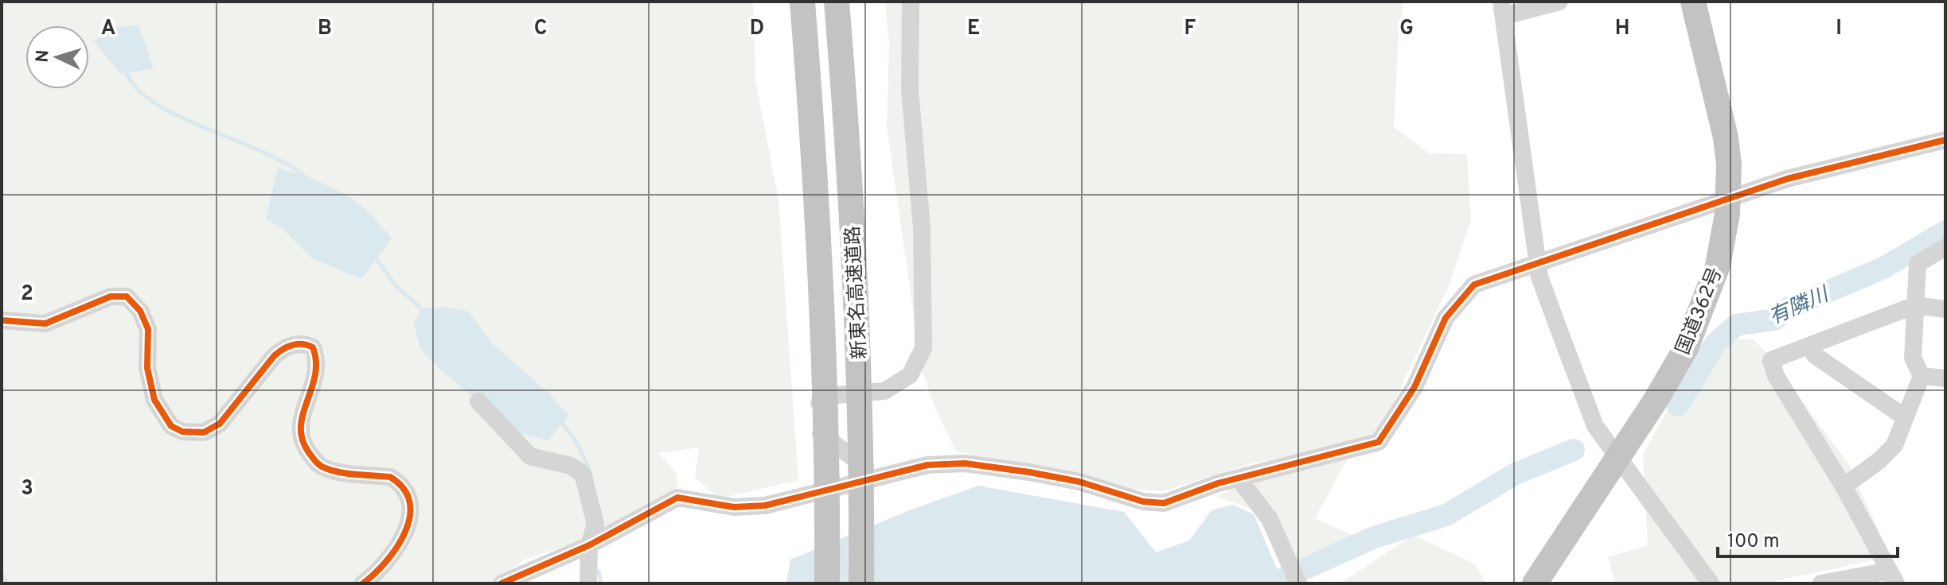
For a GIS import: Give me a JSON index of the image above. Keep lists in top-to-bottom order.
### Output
{
  "streets": {
    "highway": ["新東名高速道路", "国道362号"]
  },
  "water": ["有隣川"],
  "scale_bar": "100 m",
  "north": "left",
  "grid": {
    "columns": [
      "A",
      "B",
      "C",
      "D",
      "E",
      "F",
      "G",
      "H",
      "I"
    ],
    "rows": ["2", "3"]
  }
}
